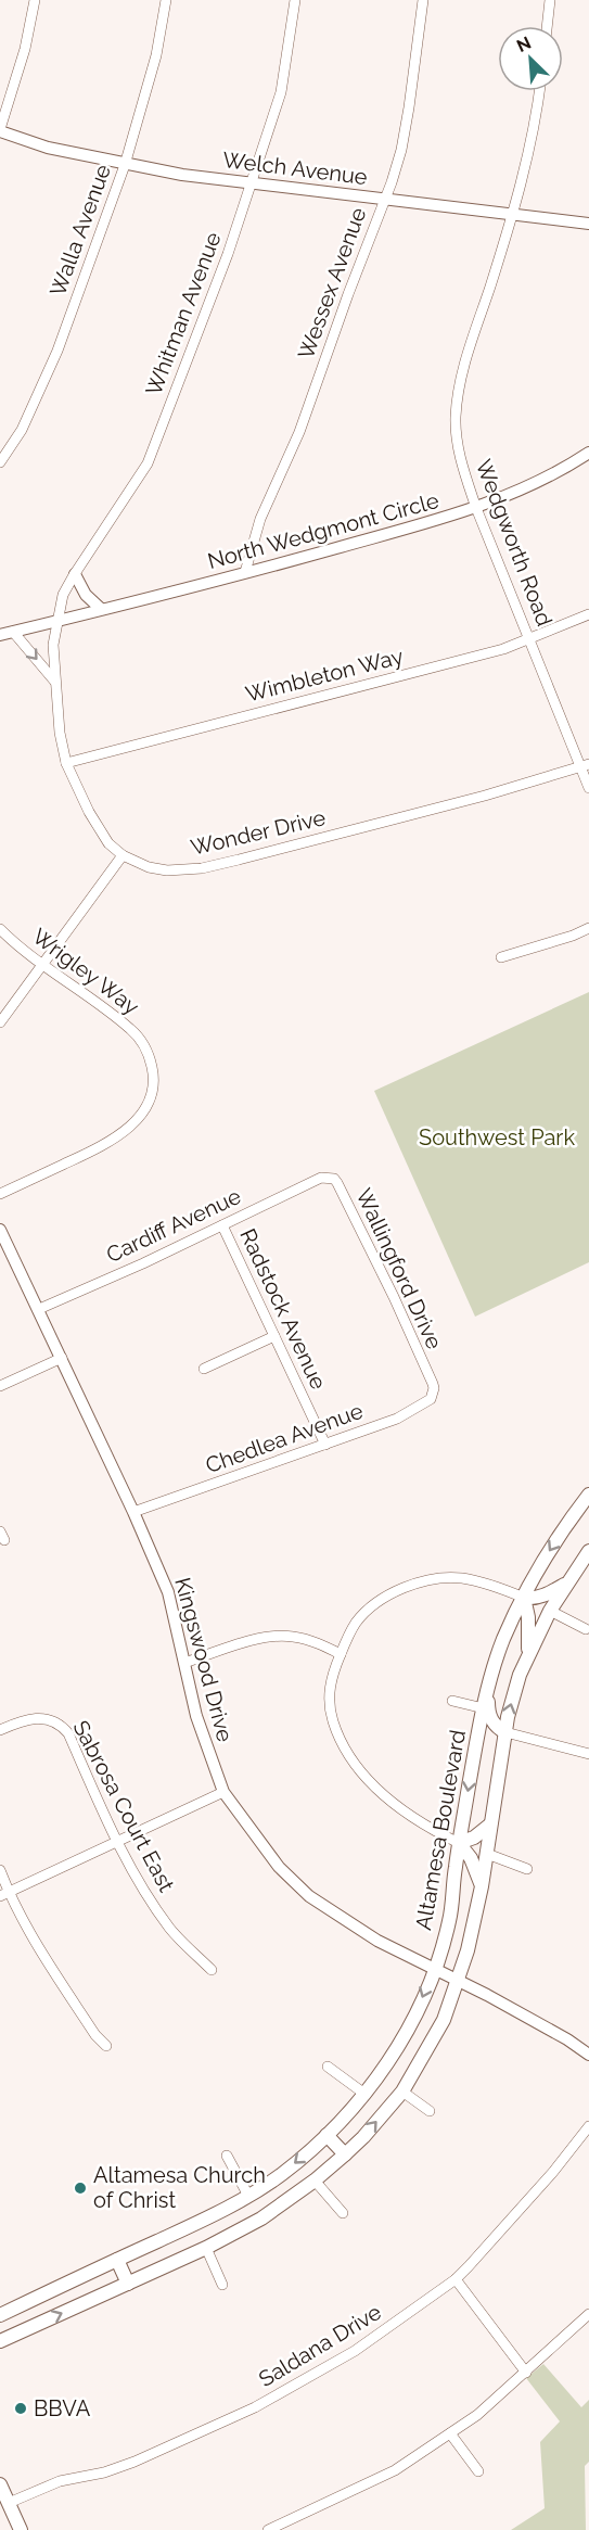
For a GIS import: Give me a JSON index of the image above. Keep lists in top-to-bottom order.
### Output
{
  "streets": {
    "main road": ["Altamesa Boulevard"],
    "street": [
      "Welch Avenue",
      "Walla Avenue",
      "Wessex Avenue",
      "Whitman Avenue",
      "North Wedgmont Circle",
      "Wedgworth Road",
      "Wimbleton Way",
      "Wonder Drive",
      "Wrigley Way",
      "Cardiff Avenue",
      "Wallingford Drive",
      "Radstock Avenue",
      "Chedlea Avenue",
      "Kingswood Drive",
      "Sabrosa Court East",
      "Saldana Drive"
    ]
  },
  "crossings": [
    ["Welch Avenue", "Walla Avenue"],
    ["Welch Avenue", "Wessex Avenue"],
    ["Welch Avenue", "Whitman Avenue"],
    ["Welch Avenue", "Wedgworth Road"],
    ["Wessex Avenue", "North Wedgmont Circle"],
    ["Whitman Avenue", "North Wedgmont Circle"],
    ["Whitman Avenue", "Wonder Drive"],
    ["North Wedgmont Circle", "Wedgworth Road"],
    ["North Wedgmont Circle", "Wonder Drive"],
    ["Wedgworth Road", "Wimbleton Way"],
    ["Wedgworth Road", "Wonder Drive"],
    ["Wimbleton Way", "Wonder Drive"],
    ["Cardiff Avenue", "Wallingford Drive"],
    ["Cardiff Avenue", "Radstock Avenue"],
    ["Cardiff Avenue", "Kingswood Drive"],
    ["Wallingford Drive", "Chedlea Avenue"],
    ["Radstock Avenue", "Chedlea Avenue"],
    ["Chedlea Avenue", "Kingswood Drive"],
    ["Kingswood Drive", "Altamesa Boulevard"]
  ],
  "parks": ["Southwest Park"],
  "places": ["Altamesa Church of Christ", "BBVA"],
  "north": "top left"
}
